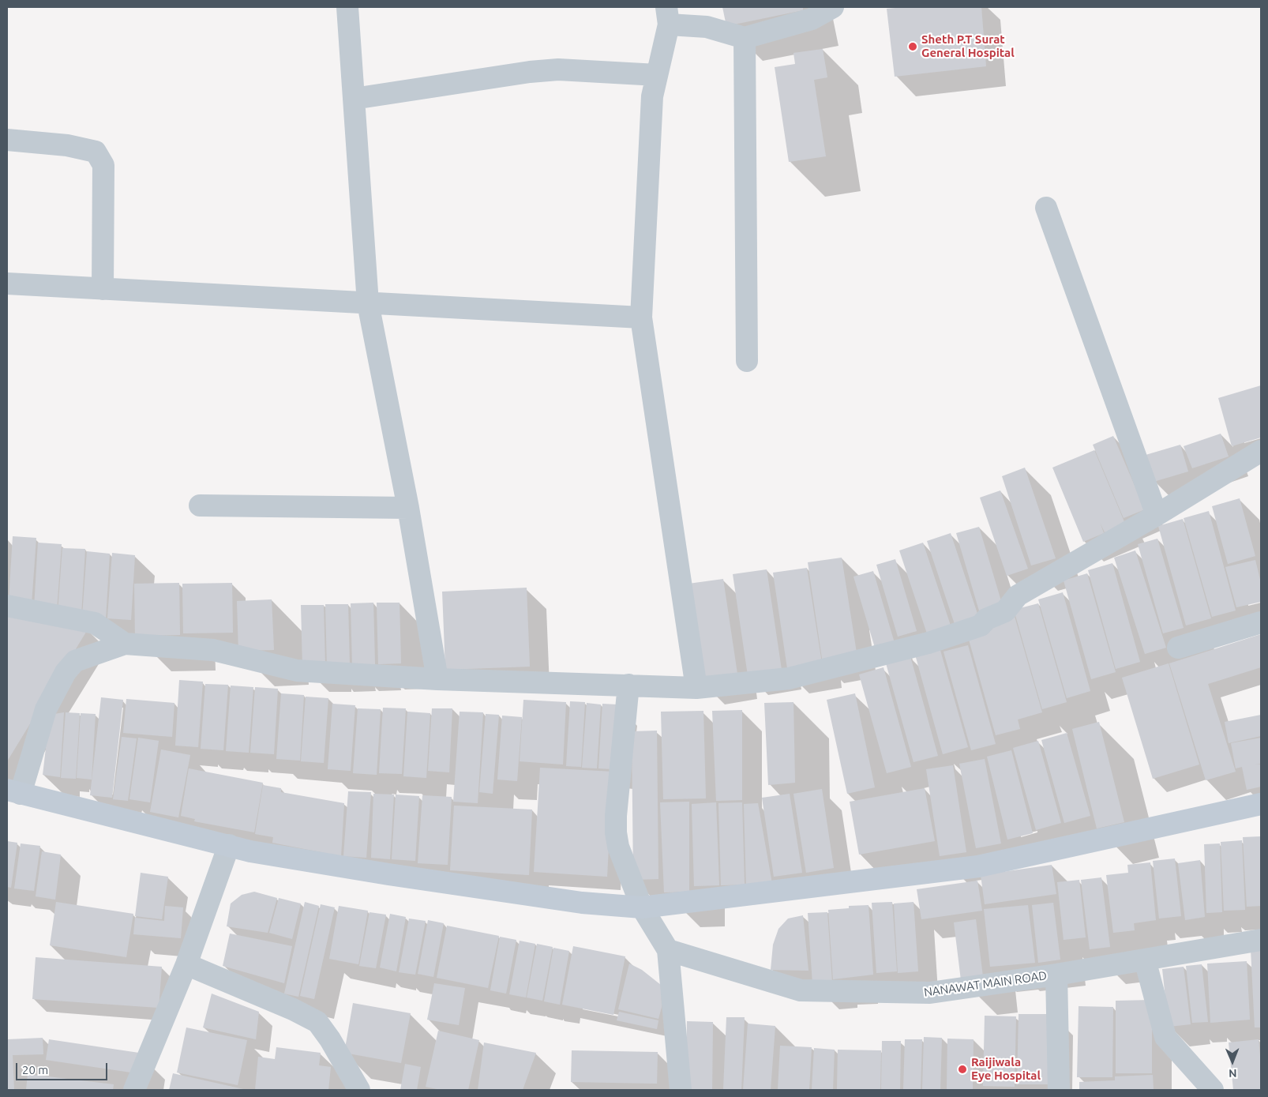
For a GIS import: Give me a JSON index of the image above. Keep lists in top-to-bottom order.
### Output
{
  "streets": {
    "street": ["NANAWAT MAIN ROAD"]
  },
  "places": ["Sheth P.T Surat General Hospital", "Raijiwala Eye Hospital"],
  "scale_bar": "20 m",
  "north": "bottom"
}
